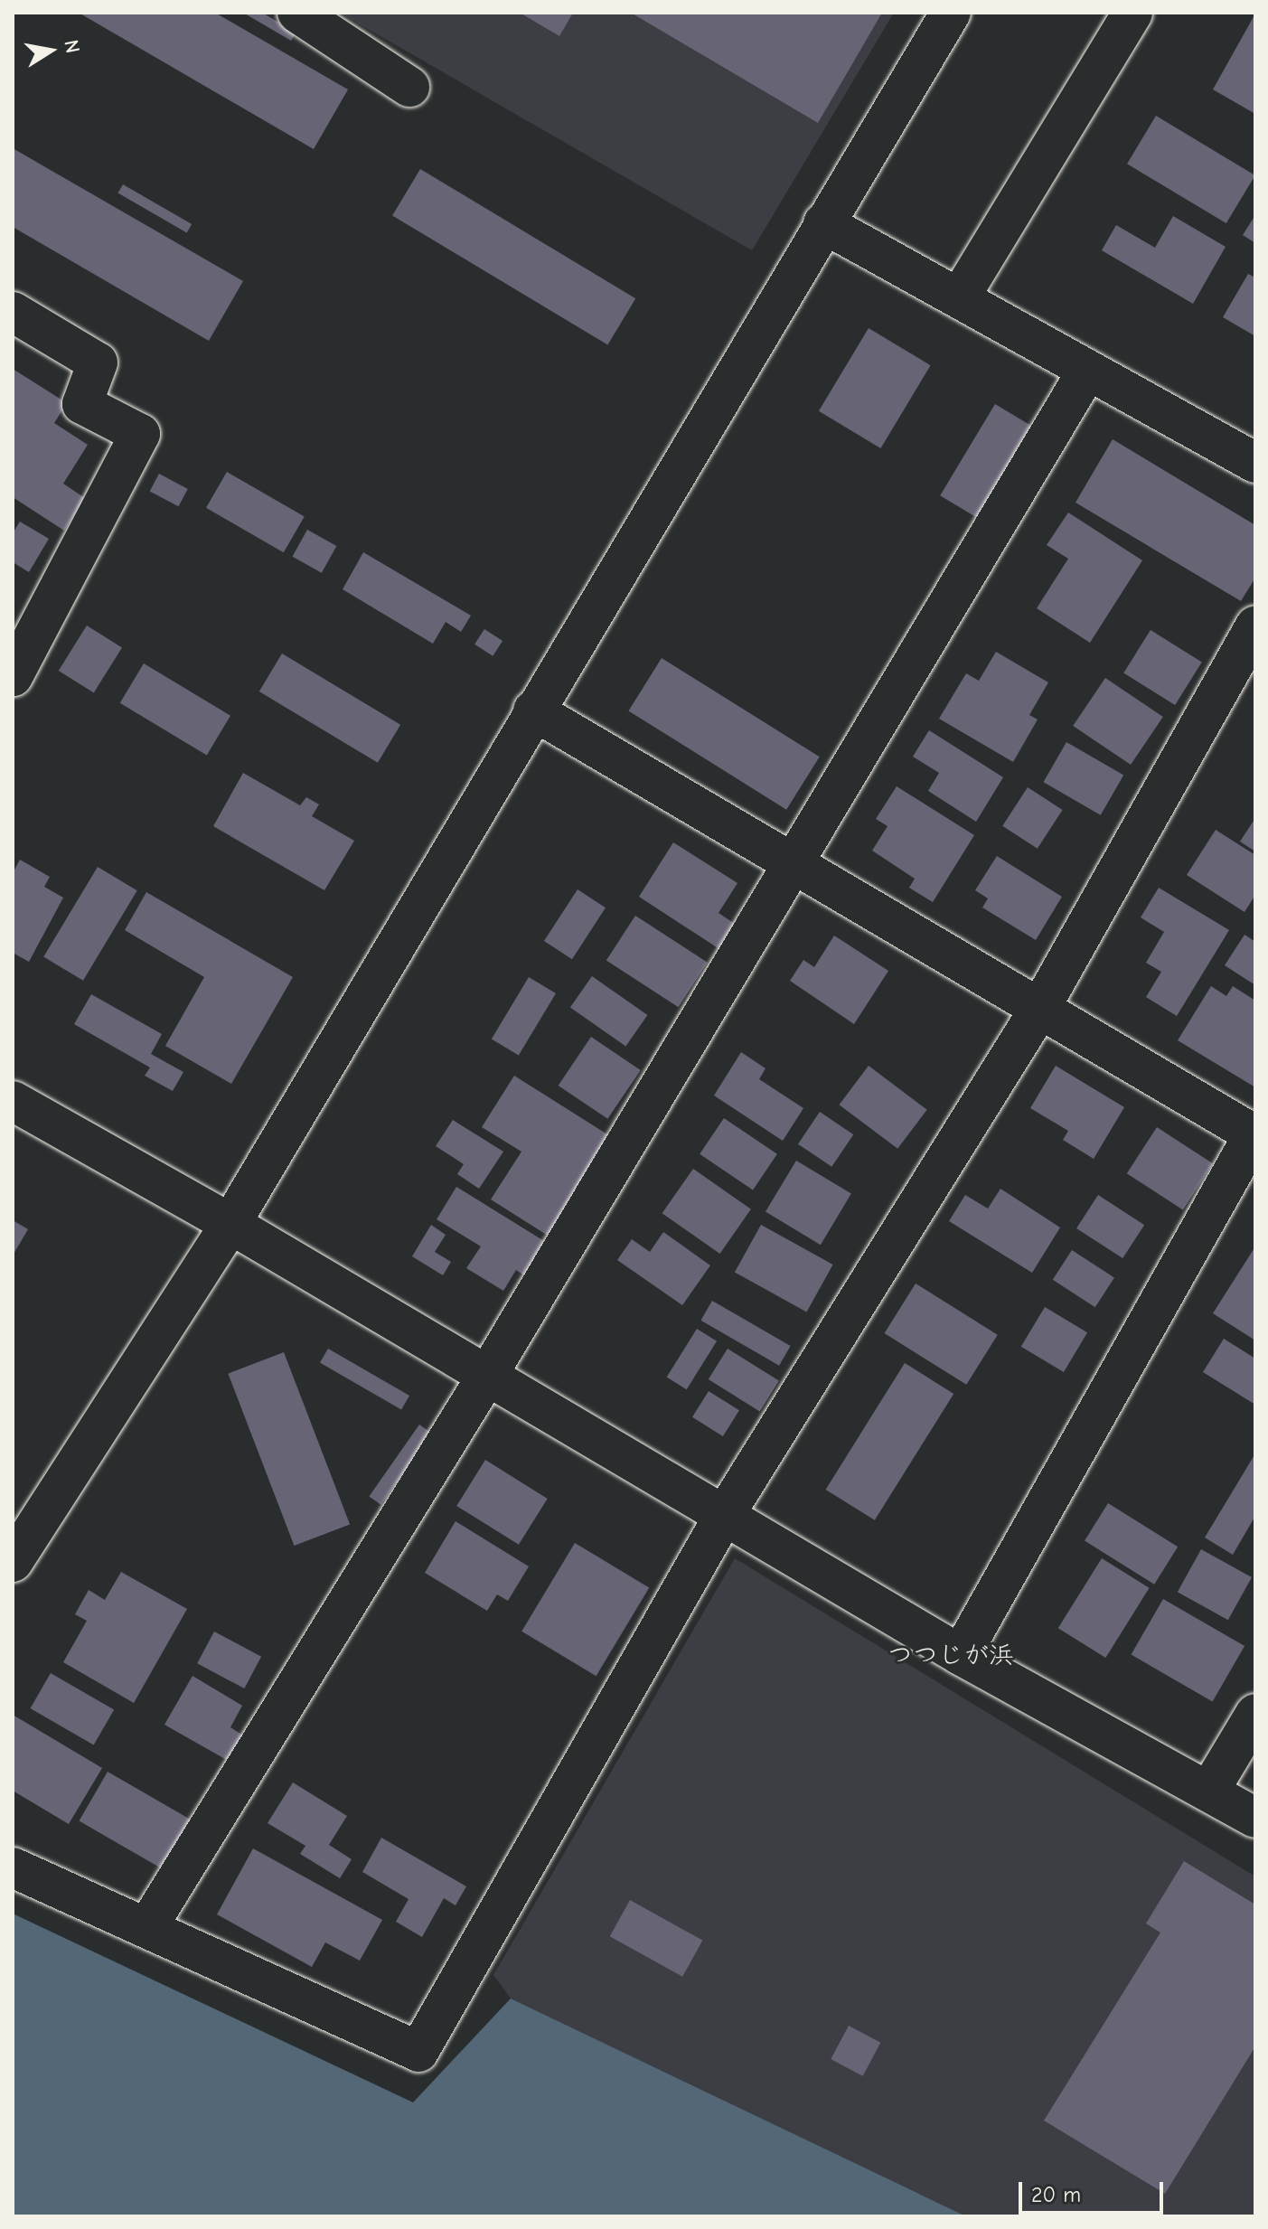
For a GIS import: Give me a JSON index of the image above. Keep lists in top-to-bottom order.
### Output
{
  "districts": ["つつじが浜"],
  "scale_bar": "20 m",
  "north": "right"
}
